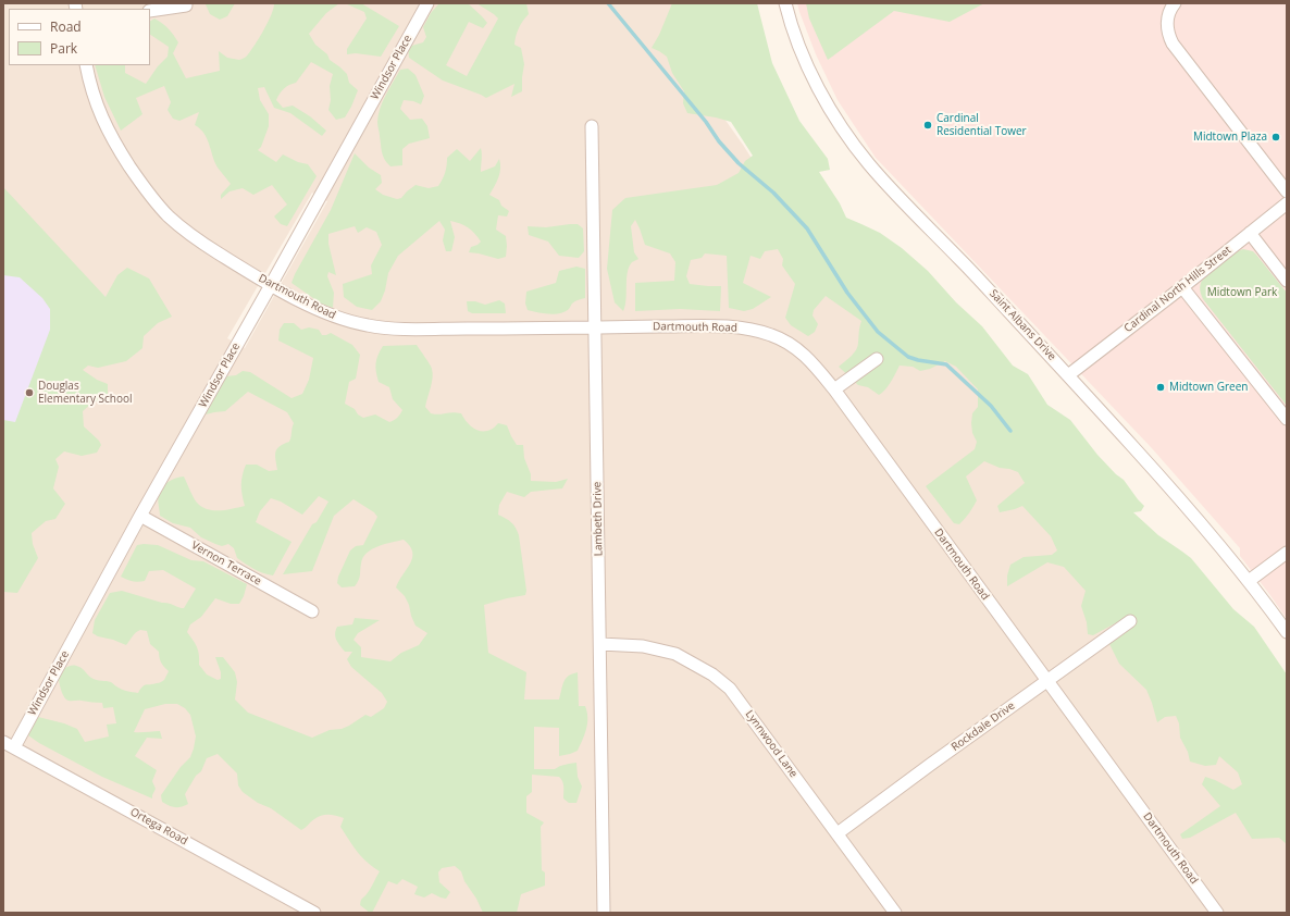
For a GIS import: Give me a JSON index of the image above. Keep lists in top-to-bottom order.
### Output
{
  "streets": {
    "street": [
      "Windsor Place",
      "Cardinal North Hills Street",
      "Dartmouth Road",
      "Saint Albans Drive",
      "Lambeth Drive",
      "Vernon Terrace",
      "Rockdale Drive",
      "Lynnwood Lane",
      "Ortega Road"
    ]
  },
  "crossings": [
    ["Windsor Place", "Dartmouth Road"],
    ["Windsor Place", "Vernon Terrace"],
    ["Windsor Place", "Ortega Road"],
    ["Cardinal North Hills Street", "Saint Albans Drive"],
    ["Dartmouth Road", "Lambeth Drive"],
    ["Dartmouth Road", "Rockdale Drive"],
    ["Lambeth Drive", "Lynnwood Lane"],
    ["Rockdale Drive", "Lynnwood Lane"]
  ],
  "parks": ["Midtown Park"],
  "places": [
    "Cardinal Residential Tower",
    "Midtown Plaza",
    "Midtown Green",
    "Douglas Elementary School"
  ],
  "legend": ["Road", "Park"]
}
